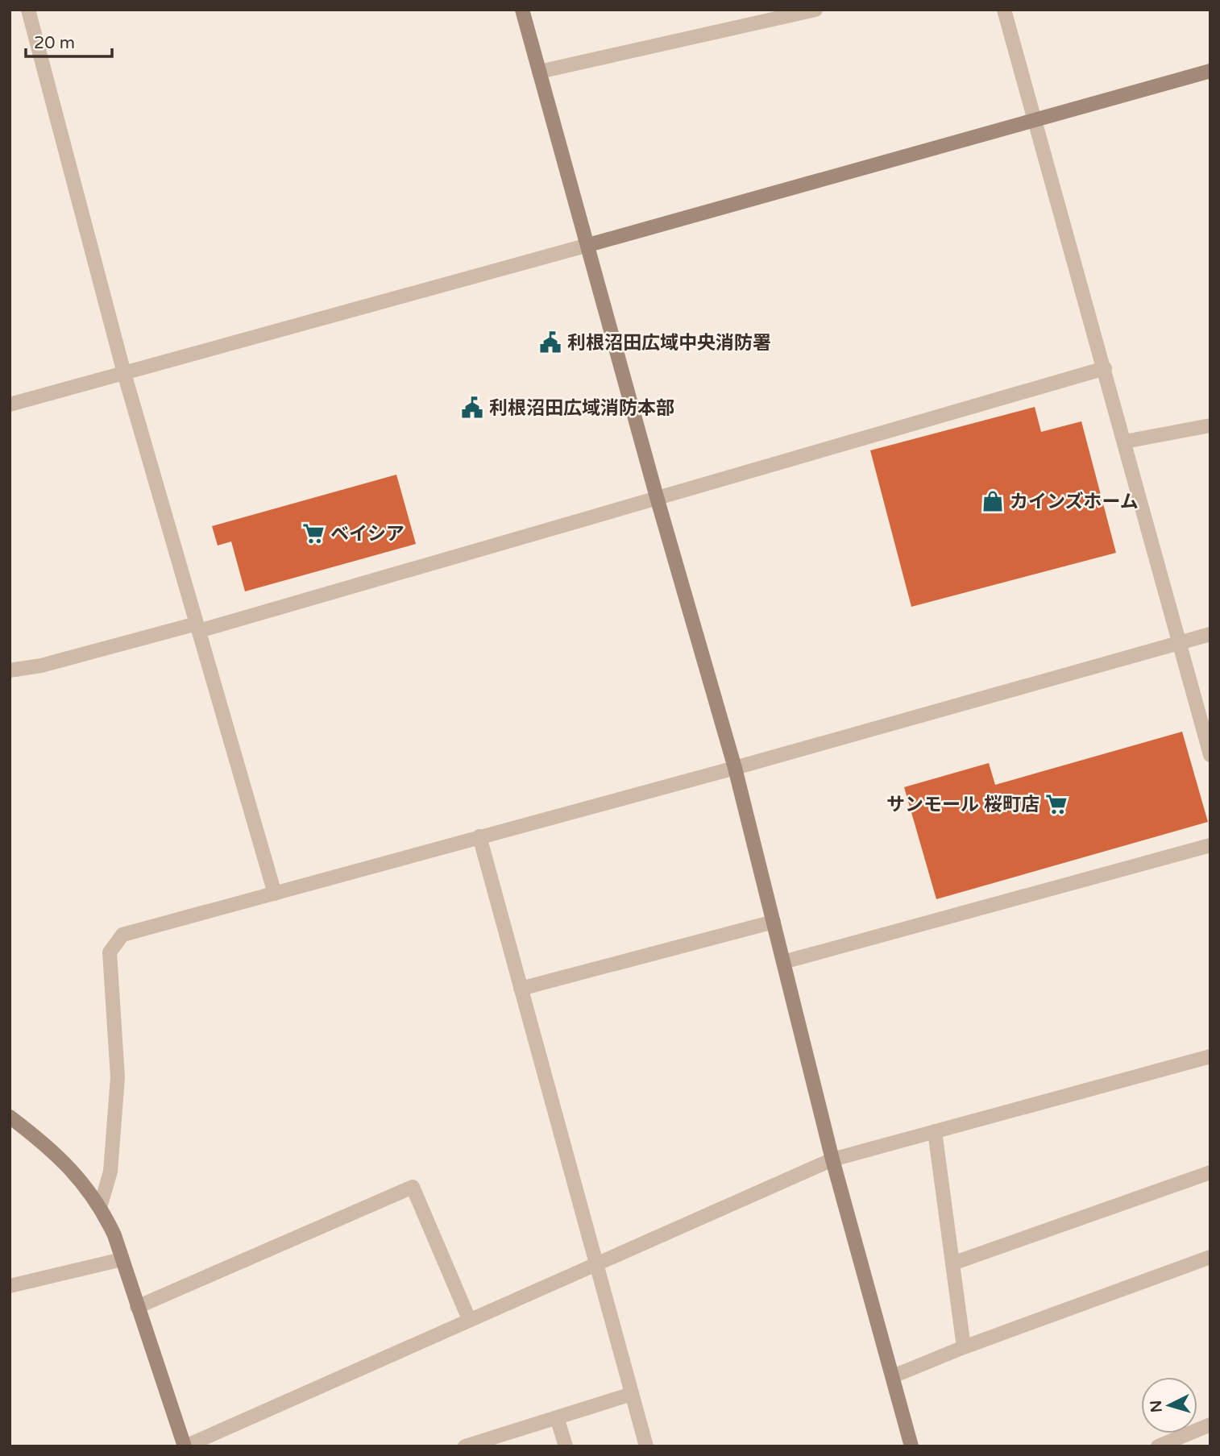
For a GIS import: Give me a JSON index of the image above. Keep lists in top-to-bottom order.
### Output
{
  "places": {
    "public building": ["利根沼田広域中央消防署", "利根沼田広域消防本部"],
    "shop": ["カインズホーム"],
    "supermarket": ["ベイシア", "サンモール 桜町店"]
  },
  "scale_bar": "20 m",
  "north": "left"
}
